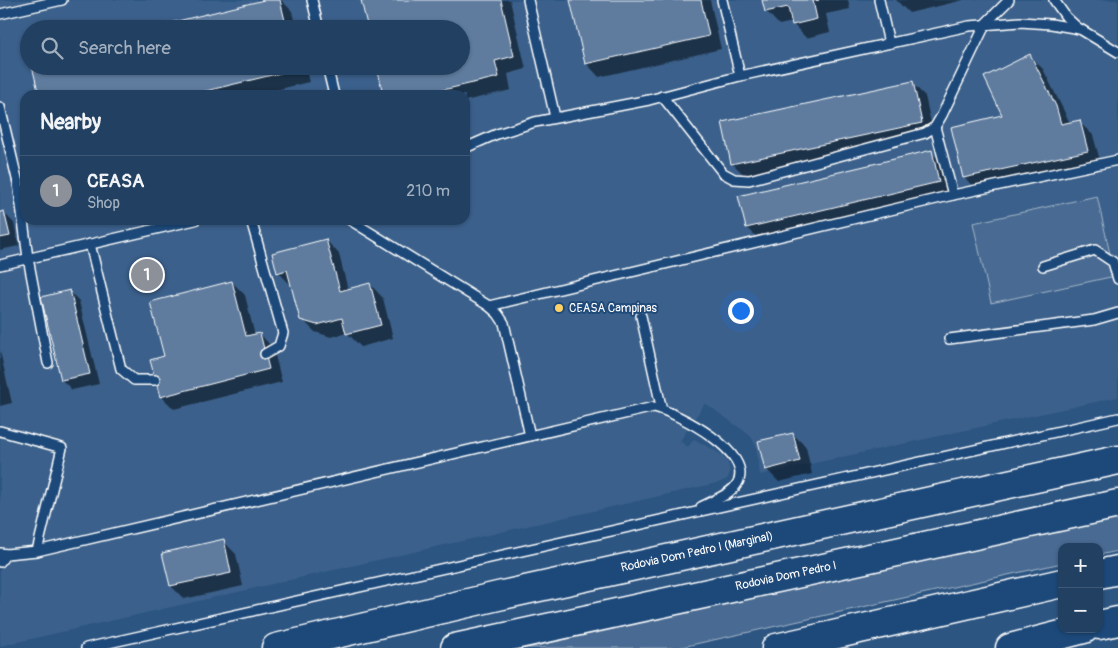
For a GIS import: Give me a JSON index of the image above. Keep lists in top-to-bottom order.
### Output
{
  "streets": {
    "highway": ["Rodovia Dom Pedro I (Marginal)", "Rodovia Dom Pedro I"]
  },
  "places": ["CEASA Campinas"],
  "page": {
    "search": "Search here",
    "heading": "Nearby",
    "list": [
      {
        "mark": "1",
        "name": "CEASA",
        "note": "Shop",
        "value": "210 m"
      }
    ],
    "pins": "1",
    "map_buttons": ["+", "−"]
  }
}
